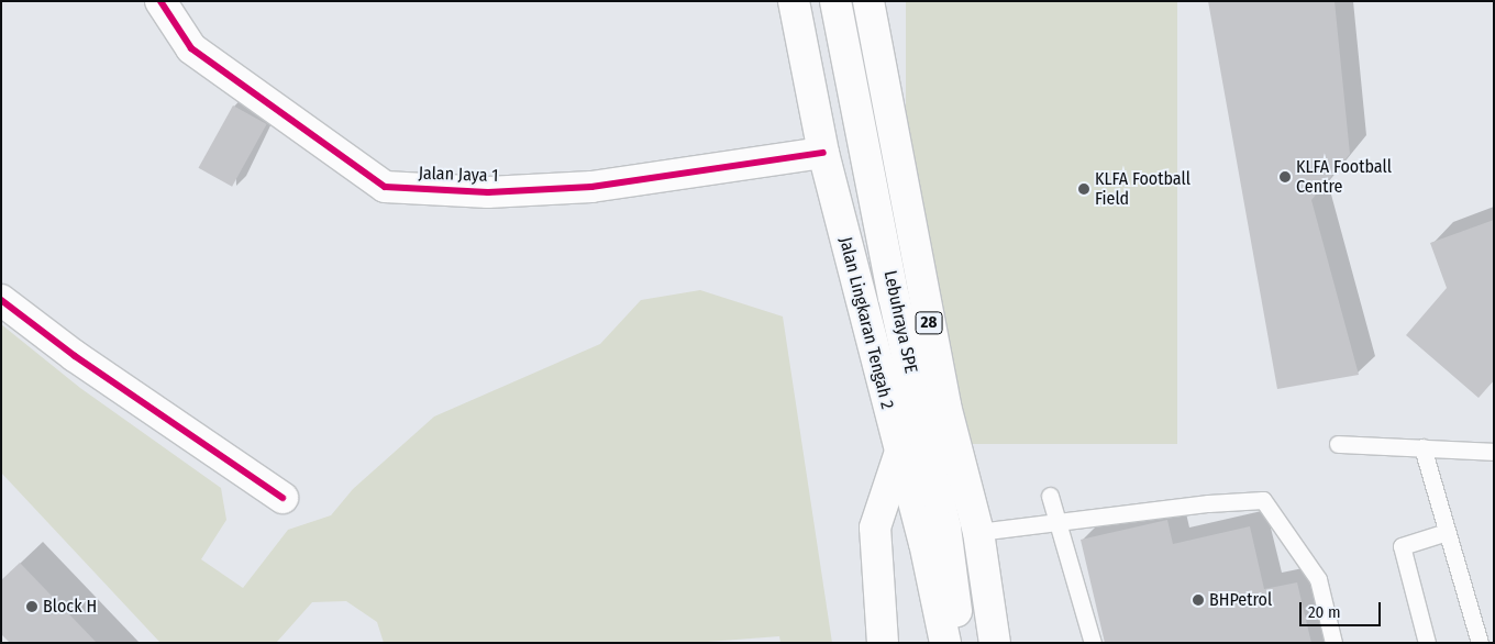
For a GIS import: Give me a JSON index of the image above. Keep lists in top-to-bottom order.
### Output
{
  "streets": {
    "main road": [
      "Jalan Jaya 1",
      "Lebuhraya SPE",
      "Jalan Lingkaran Tengah 2",
      "28"
    ]
  },
  "crossings": [
    ["Jalan Jaya 1", "Jalan Lingkaran Tengah 2"]
  ],
  "places": [
    "KLFA Football Centre",
    "KLFA Football Field",
    "BHPetrol",
    "Block H"
  ],
  "scale_bar": "20 m"
}
